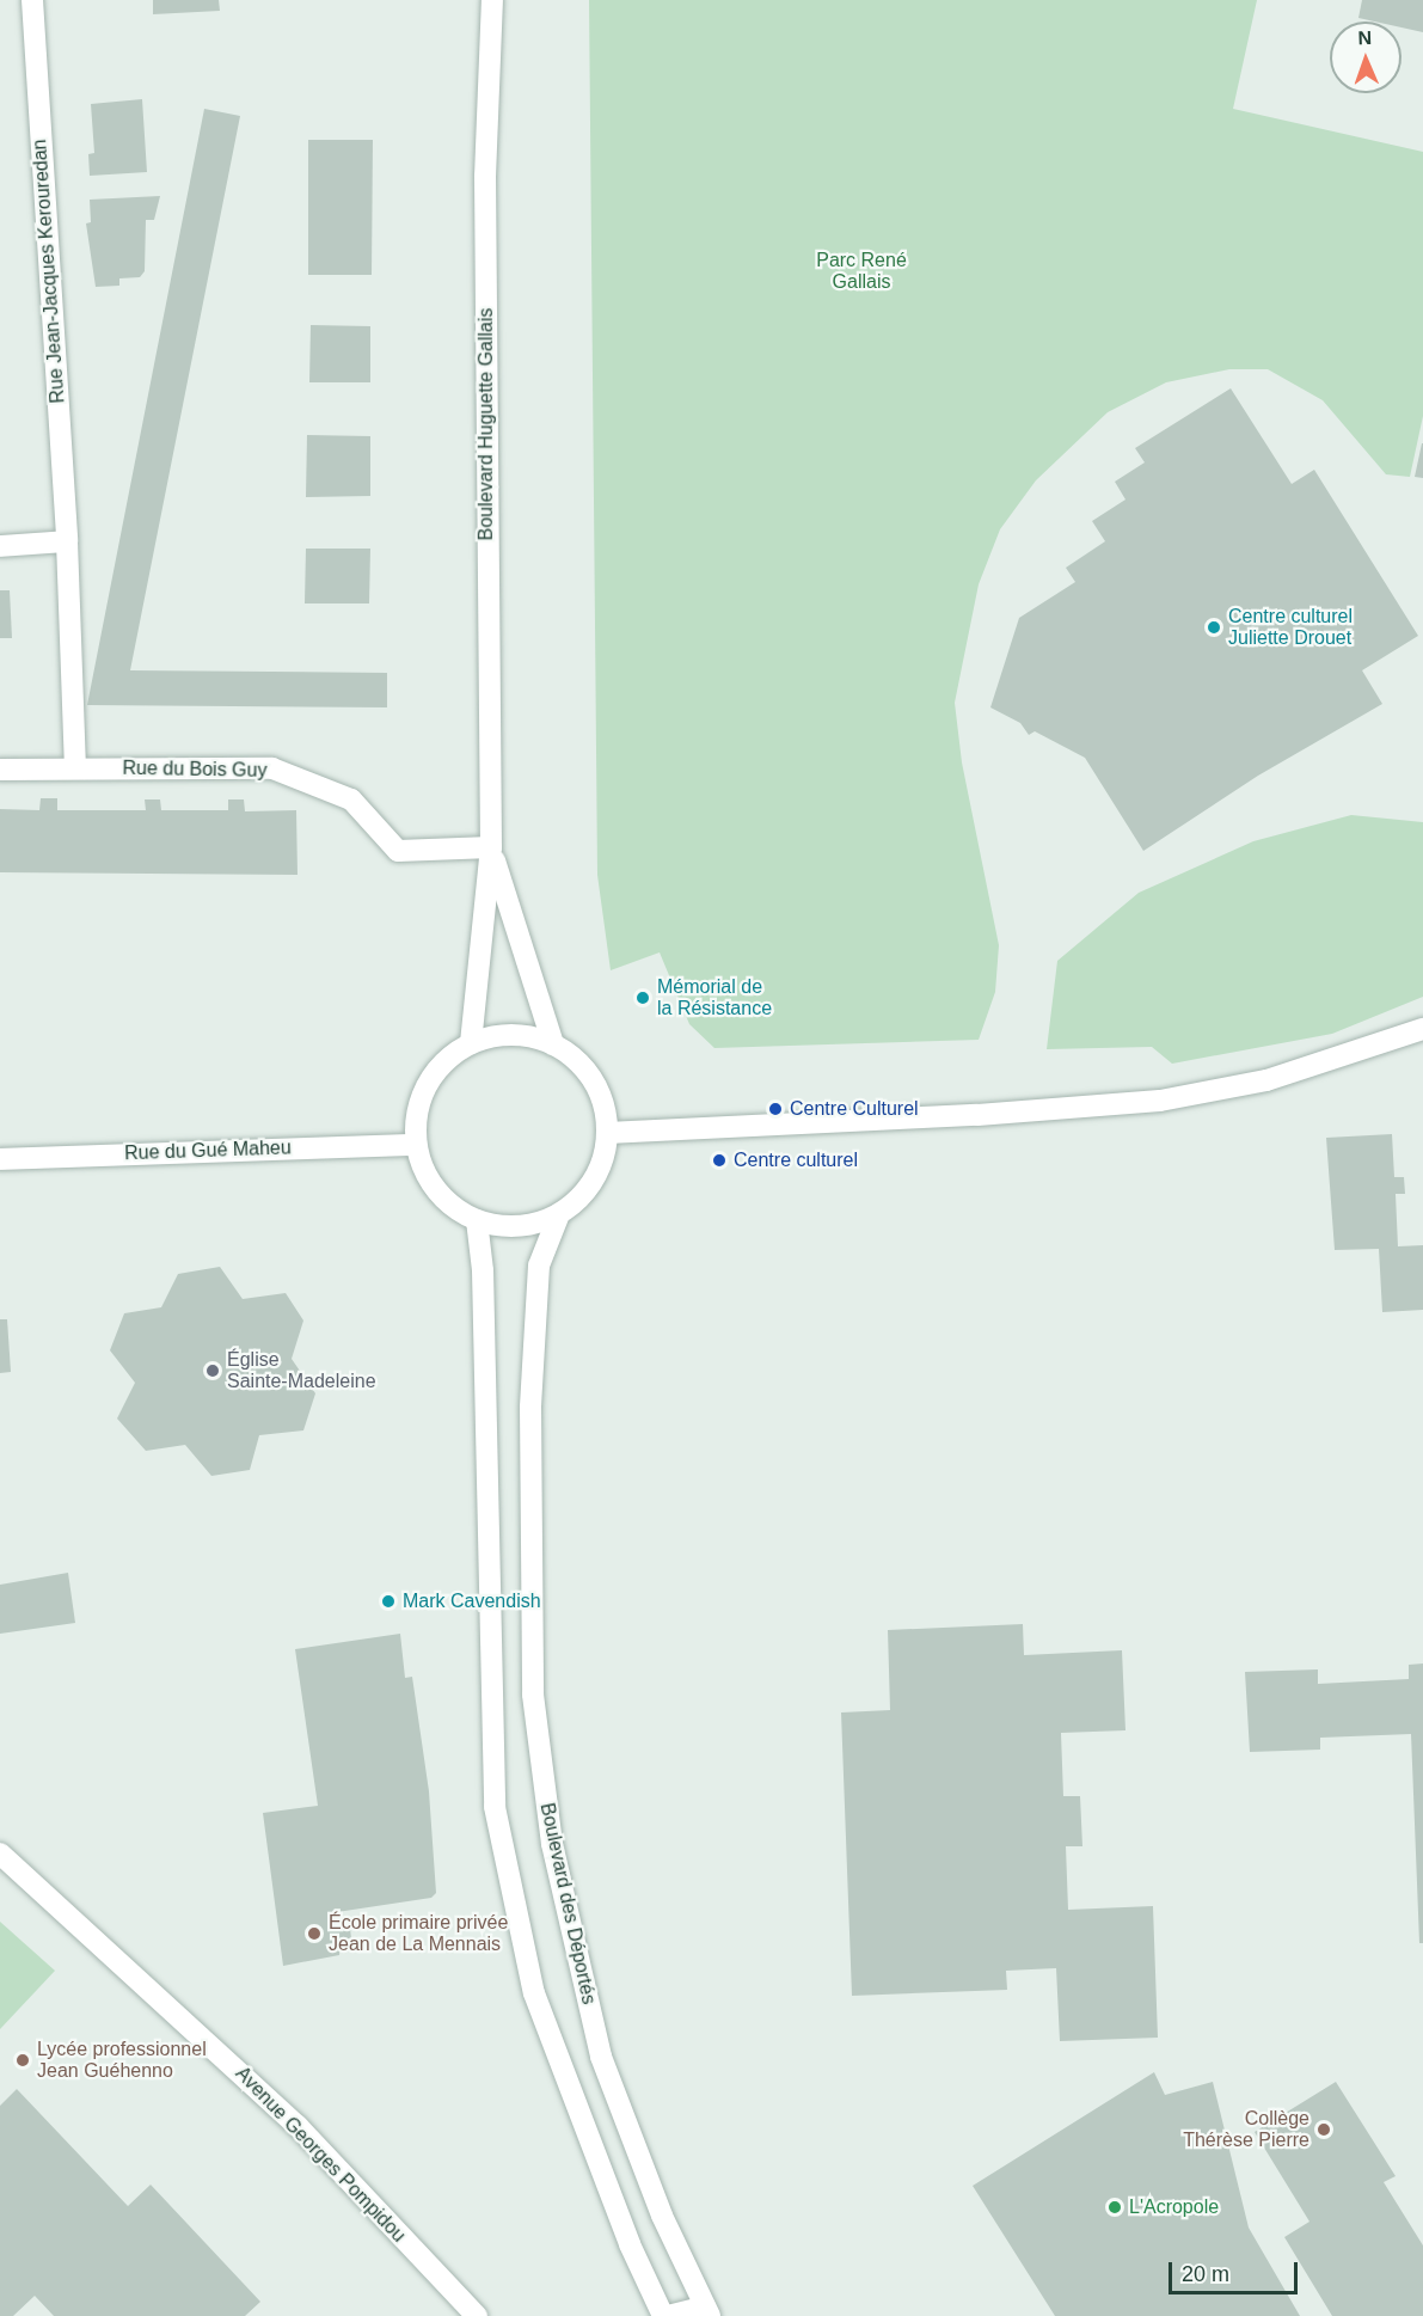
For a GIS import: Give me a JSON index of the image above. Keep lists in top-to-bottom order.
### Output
{
  "streets": {
    "street": [
      "Rue Jean-Jacques Kerouredan",
      "Boulevard Huguette Gallais",
      "Rue du Bois Guy",
      "Rue du Gué Maheu",
      "Boulevard des Déportés",
      "Avenue Georges Pompidou"
    ]
  },
  "crossings": [
    ["Rue Jean-Jacques Kerouredan", "Rue du Bois Guy"],
    ["Boulevard Huguette Gallais", "Rue du Bois Guy"],
    ["Boulevard Huguette Gallais", "Rue du Gué Maheu"],
    ["Boulevard Huguette Gallais", "Boulevard des Déportés"],
    ["Rue du Gué Maheu", "Boulevard des Déportés"]
  ],
  "parks": ["Parc René Gallais"],
  "places": [
    "Centre culturel Juliette Drouet",
    "Mémorial de la Résistance",
    "Centre Culturel",
    "Centre culturel",
    "Église Sainte-Madeleine",
    "Mark Cavendish",
    "École primaire privée Jean de La Mennais",
    "Lycée professionnel Jean Guéhenno",
    "Collège Thérèse Pierre",
    "L'Acropole"
  ],
  "scale_bar": "20 m",
  "north": "top"
}
